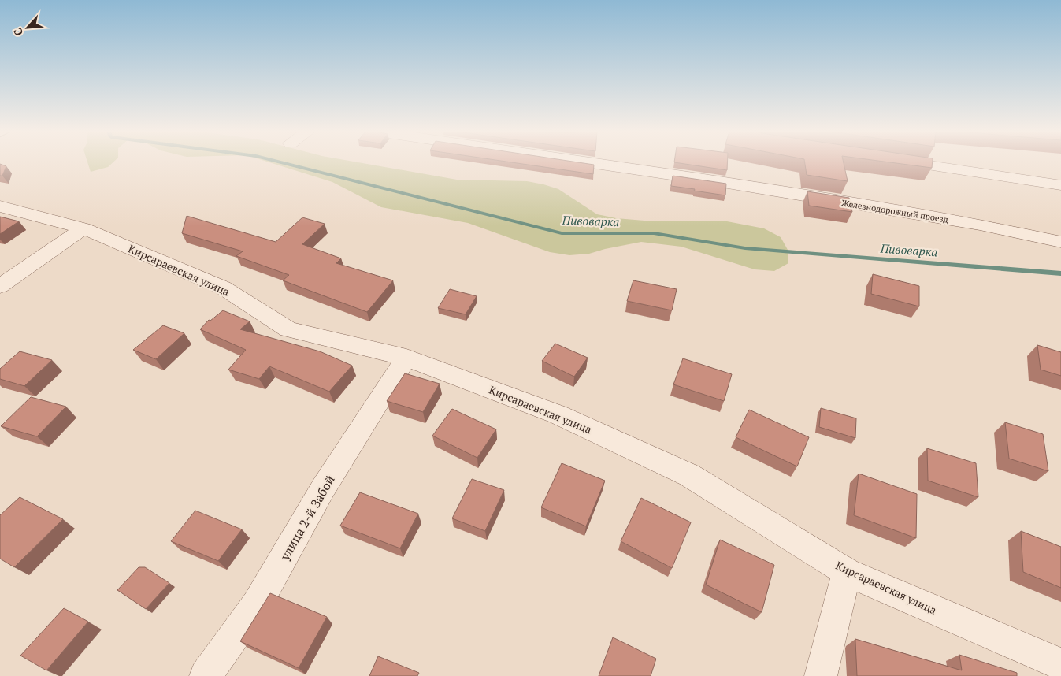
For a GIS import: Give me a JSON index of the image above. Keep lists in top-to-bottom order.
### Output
{
  "streets": {
    "street": ["Железнодорожный проезд", "Кирсараевская улица", "улица 2-й Забой"]
  },
  "crossings": [
    ["Кирсараевская улица", "улица 2-й Забой"]
  ],
  "water": ["Пивоварка"],
  "north": "bottom left"
}
